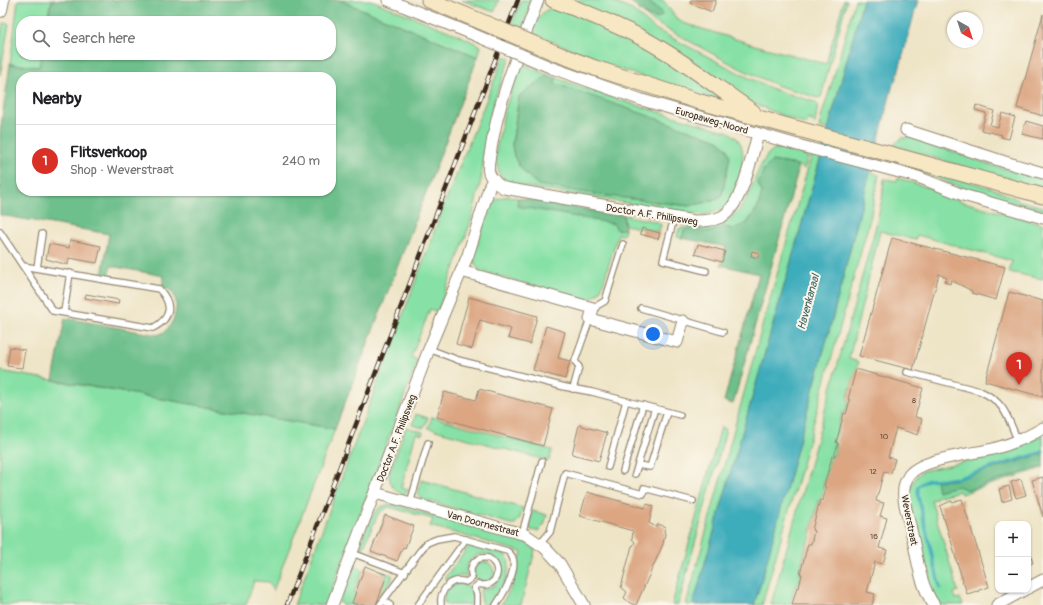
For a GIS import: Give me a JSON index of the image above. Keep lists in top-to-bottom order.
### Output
{
  "streets": {
    "main road": ["Europaweg-Noord"],
    "street": ["Doctor A.F. Philipsweg", "Weverstraat", "Van Doornestraat"]
  },
  "crossings": [
    ["Europaweg-Noord", "Doctor A.F. Philipsweg"],
    ["Doctor A.F. Philipsweg", "Van Doornestraat"]
  ],
  "water": ["Havenkanaal"],
  "house_numbers": [
    "8",
    "10",
    "12",
    "16"
  ],
  "north": "bottom right",
  "page": {
    "search": "Search here",
    "heading": "Nearby",
    "list": [
      {
        "mark": "1",
        "name": "Flitsverkoop",
        "note": "Shop · Weverstraat",
        "value": "240 m"
      }
    ],
    "pins": "1",
    "map_buttons": ["+", "−"]
  }
}
